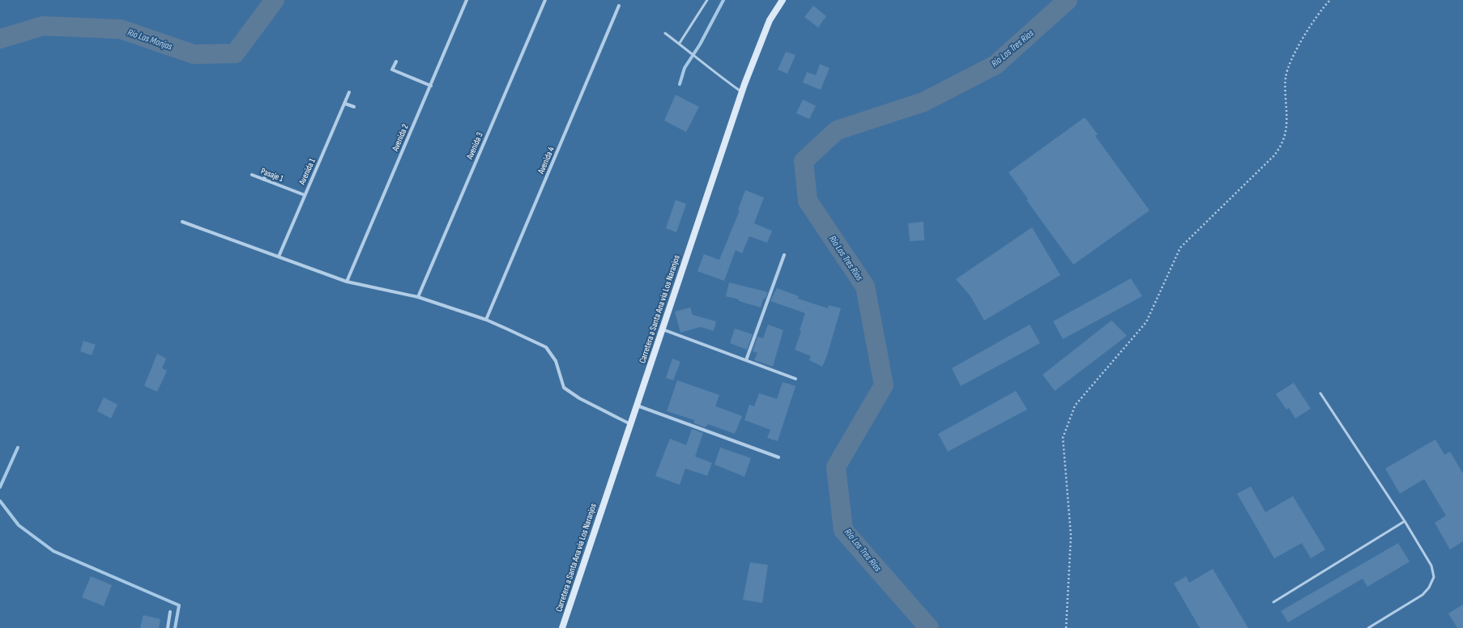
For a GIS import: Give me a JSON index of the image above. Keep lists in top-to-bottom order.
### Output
{
  "streets": {
    "main road": ["Carretera a Santa Ana via Los Naranjos"],
    "street": [
      "Avenida 2",
      "Avenida 3",
      "Avenida 4",
      "Avenida 1",
      "Pasaje 1"
    ]
  },
  "crossings": [
    ["Avenida 1", "Pasaje 1"]
  ],
  "water": ["Río Las Monjas", "Río Los Tres Ríos"]
}
